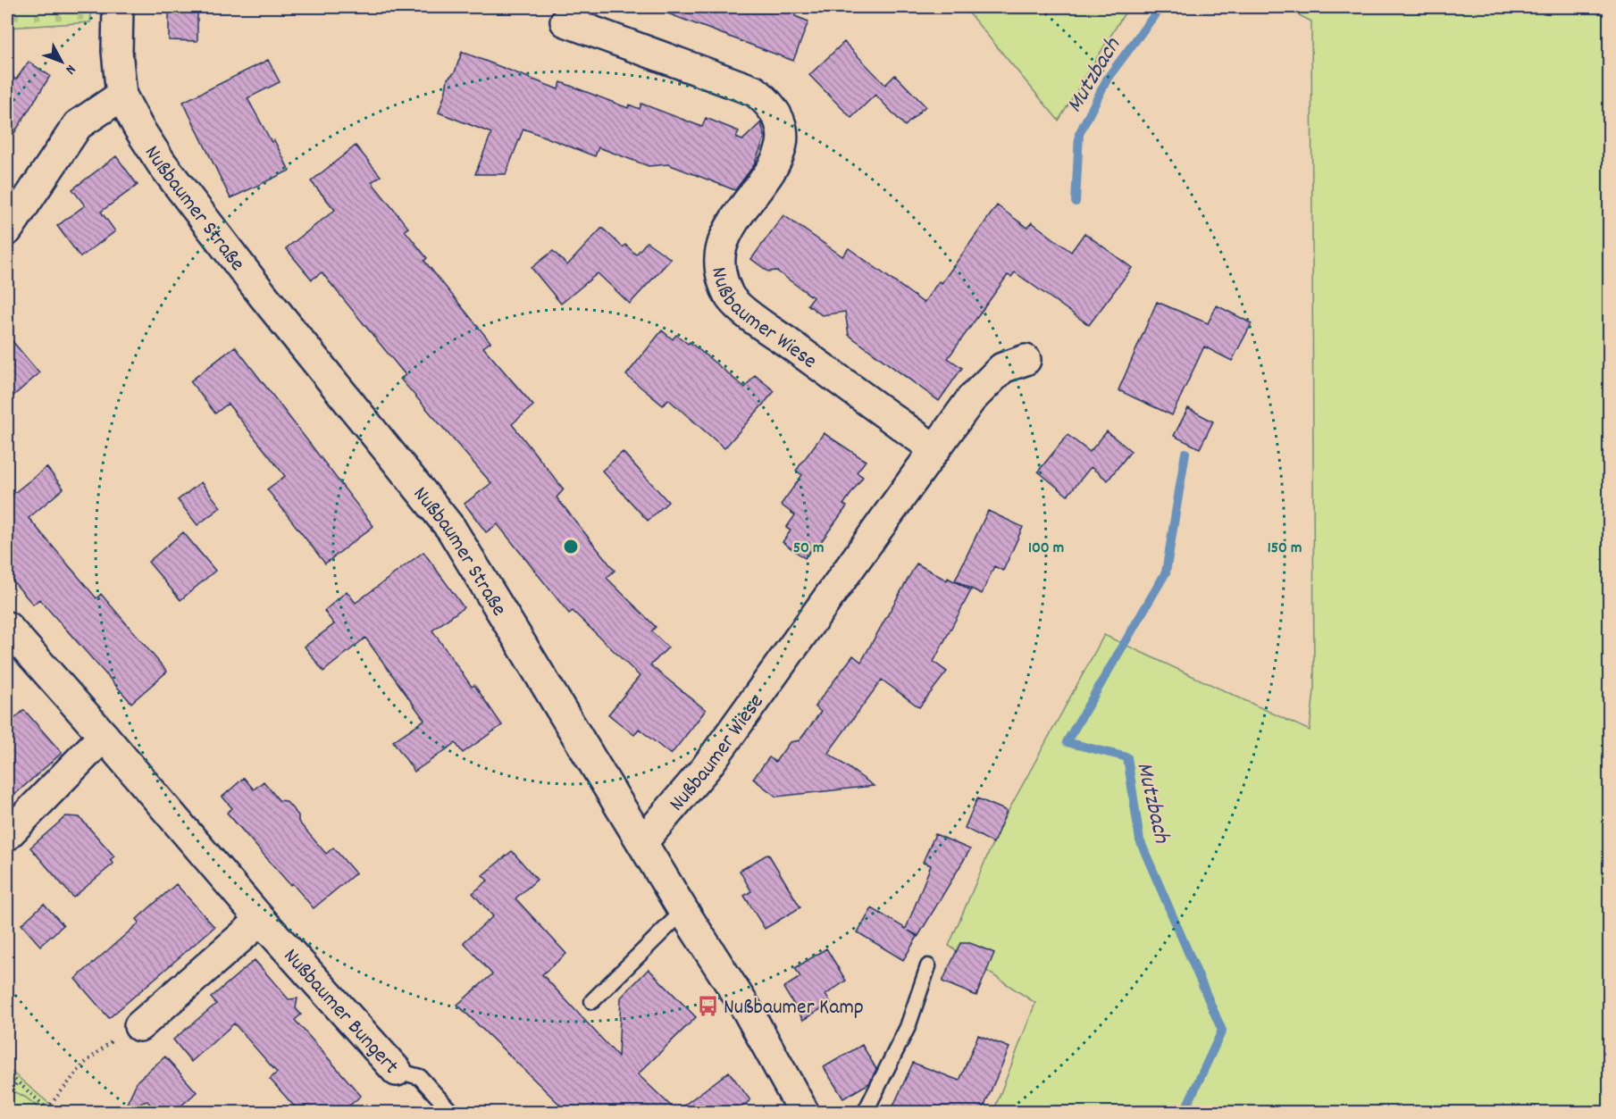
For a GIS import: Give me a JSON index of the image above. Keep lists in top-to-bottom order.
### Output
{
  "streets": {
    "street": ["Nußbaumer Straße", "Nußbaumer Wiese", "Nußbaumer Bungert"]
  },
  "crossings": [
    ["Nußbaumer Straße", "Nußbaumer Wiese"]
  ],
  "water": ["Mutzbach"],
  "places": {
    "bus stop": ["Nußbaumer Kamp"]
  },
  "north": "bottom right",
  "rings": ["50 m", "100 m", "150 m"]
}
